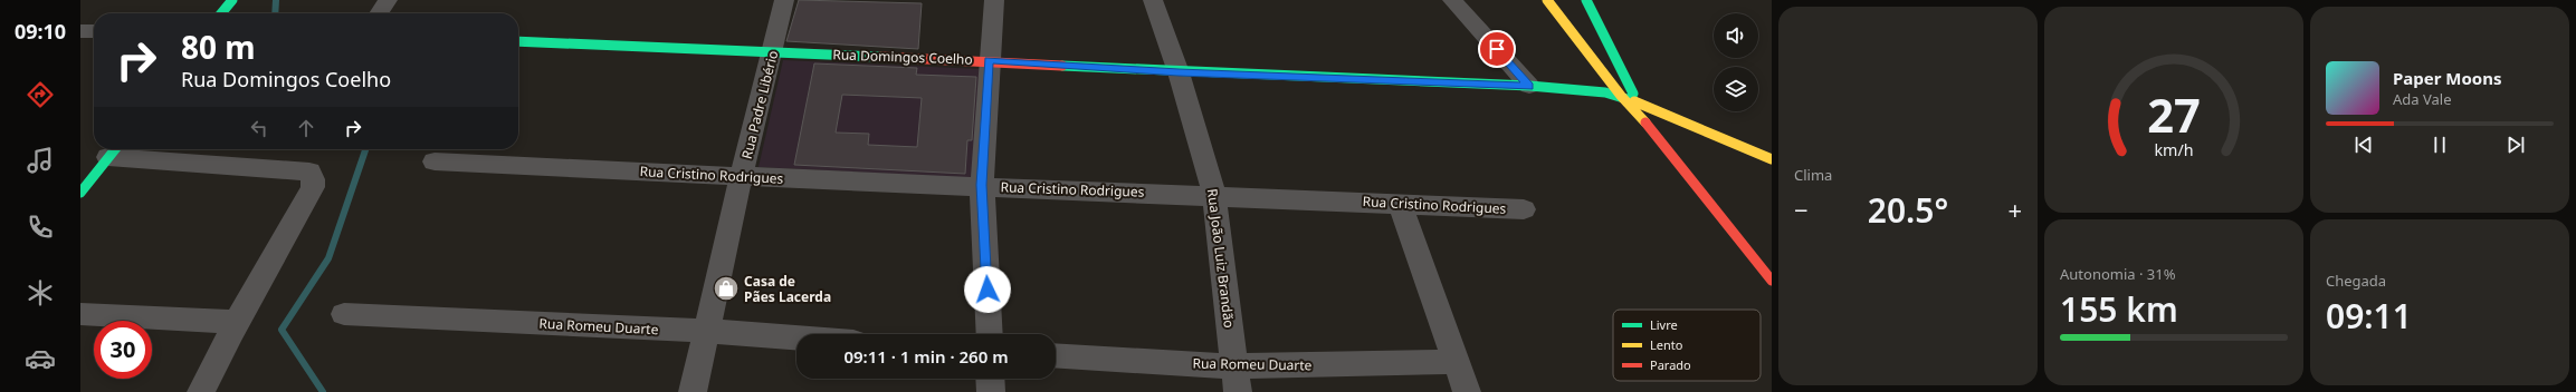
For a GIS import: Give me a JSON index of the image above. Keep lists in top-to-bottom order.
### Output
{
  "streets": {
    "street": [
      "Rua Domingos Coelho",
      "Rua Padre Libério",
      "Rua Cristino Rodrigues",
      "Rua João Luiz Brandão",
      "Rua Romeu Duarte"
    ]
  },
  "crossings": [
    ["Rua Domingos Coelho", "Rua Padre Libério"],
    ["Rua Domingos Coelho", "Rua João Luiz Brandão"],
    ["Rua Padre Libério", "Rua Cristino Rodrigues"],
    ["Rua Padre Libério", "Rua Romeu Duarte"],
    ["Rua Cristino Rodrigues", "Rua João Luiz Brandão"],
    ["Rua João Luiz Brandão", "Rua Romeu Duarte"]
  ],
  "places": {
    "shop": ["Casa de Pães Lacerda"]
  },
  "legend": ["Livre", "Lento", "Parado"],
  "page": {
    "tabs": "09:10",
    "tile": [
      "Clima",
      ["Autonomia · 31%", "155 km"],
      ["Chegada", "09:11"]
    ],
    "turn": ["80 m", "Rua Domingos Coelho"],
    "song": ["Paper Moons", "Ada Vale"],
    "heat": ["−", "20.5°", "+"],
    "limit": "30",
    "trip": "09:11 · 1 min · 260 m",
    "gauge": ["27", "km/h"]
  }
}
